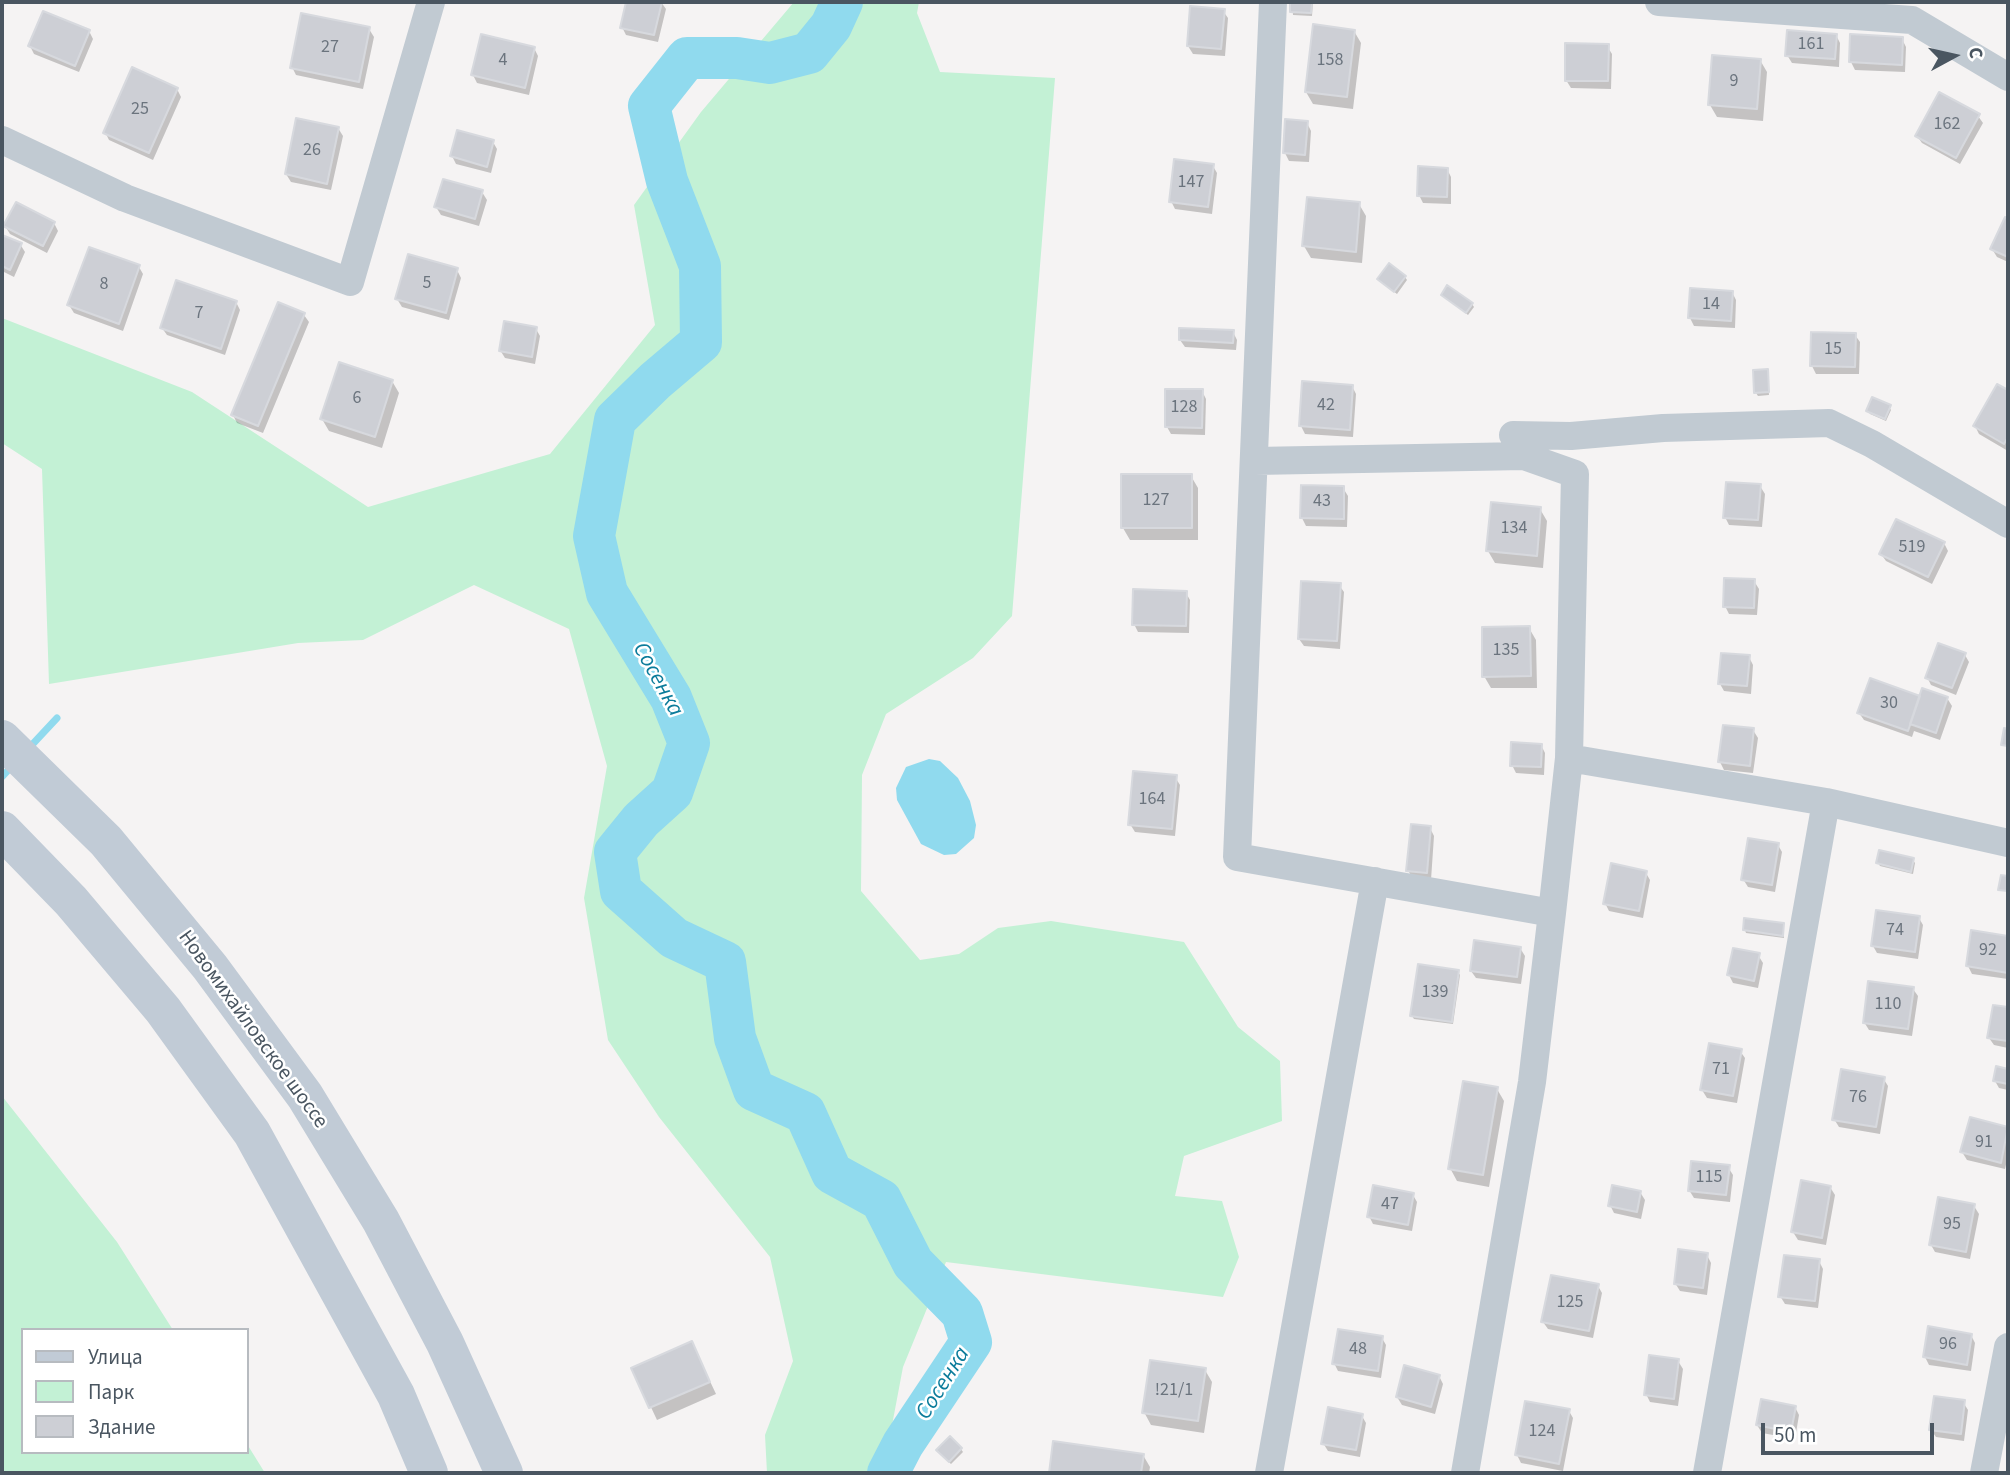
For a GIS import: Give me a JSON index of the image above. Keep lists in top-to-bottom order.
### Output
{
  "streets": {
    "main road": ["Новомихайловское шоссе"]
  },
  "water": ["Сосенка"],
  "house_numbers": [
    "161",
    "27",
    "4",
    "158",
    "9",
    "25",
    "162",
    "26",
    "147",
    "5",
    "8",
    "14",
    "7",
    "15",
    "6",
    "42",
    "128",
    "127",
    "43",
    "134",
    "519",
    "135",
    "30",
    "164",
    "74",
    "92",
    "139",
    "110",
    "71",
    "76",
    "91",
    "115",
    "47",
    "95",
    "125",
    "96",
    "48",
    "!21/1",
    "124"
  ],
  "legend": ["Улица", "Парк", "Здание"],
  "scale_bar": "50 m",
  "north": "right"
}
